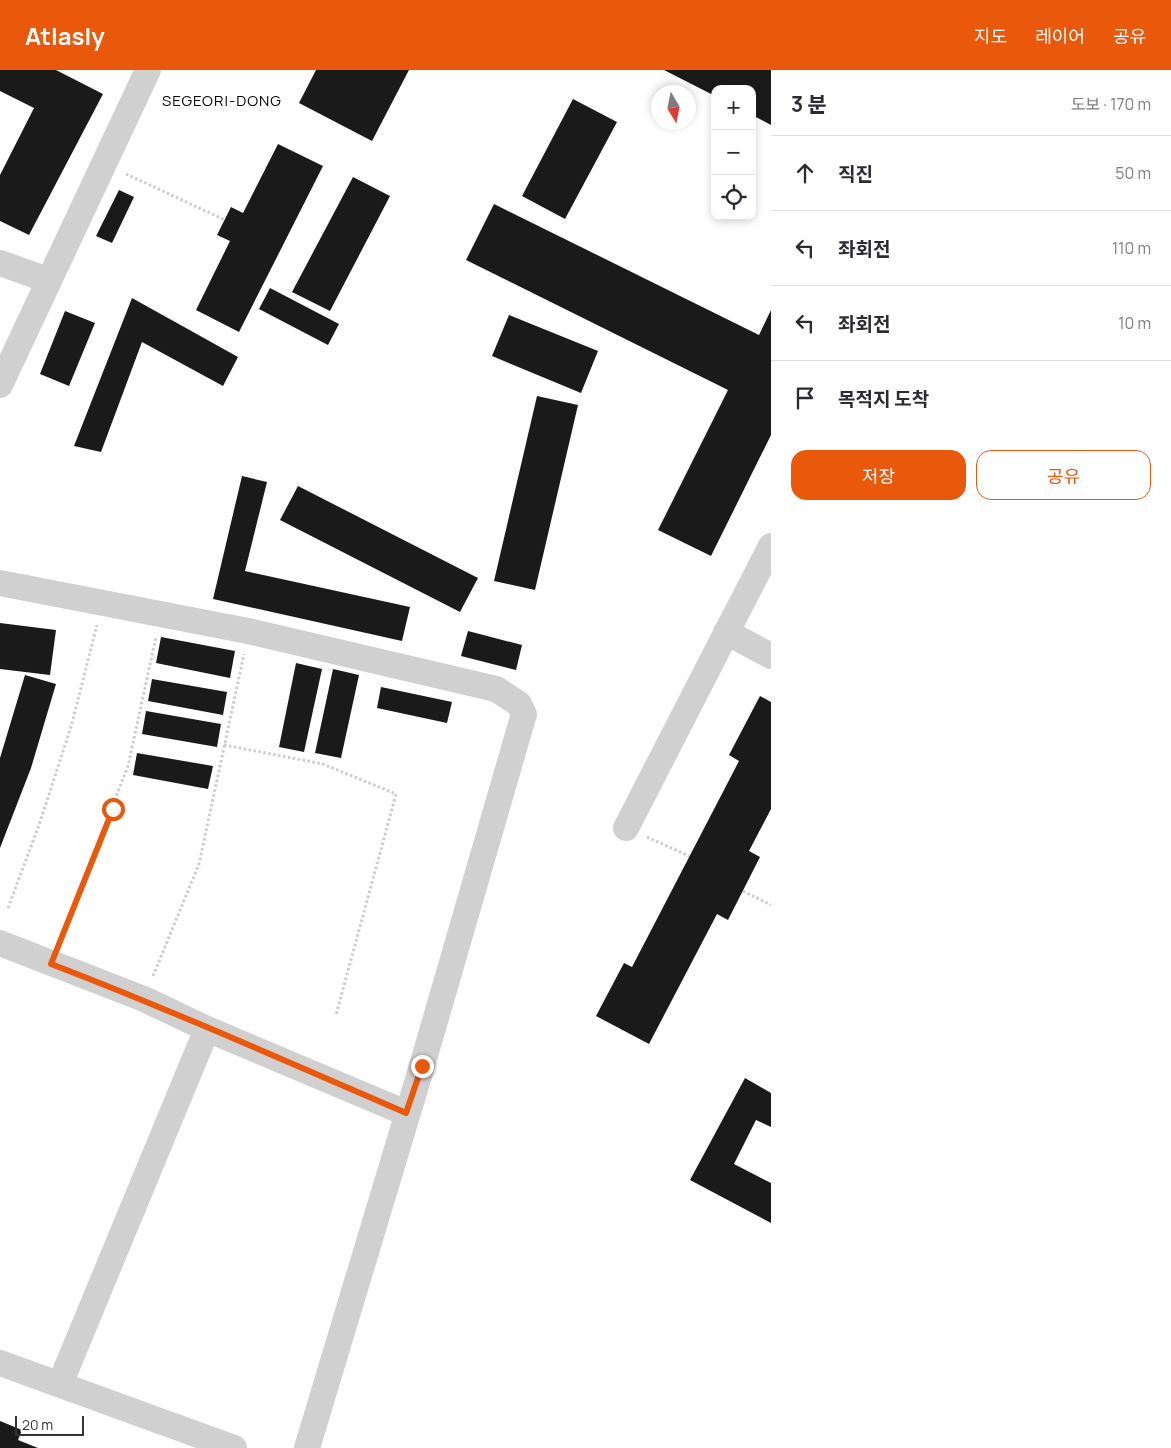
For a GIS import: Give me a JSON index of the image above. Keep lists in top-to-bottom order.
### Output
{
  "districts": ["SEGEORI-DONG"],
  "scale_bar": "20 m",
  "north": "bottom",
  "page": {
    "header": "Atlasly",
    "nav": ["지도", "레이어", "공유"],
    "heading": ["3 분", "도보 · 170 m"],
    "map_buttons": ["+", "−"],
    "list": [
      ["직진", "50 m"],
      ["좌회전", "110 m"],
      ["좌회전", "10 m"],
      "목적지 도착"
    ],
    "buttons": ["저장", "공유"],
    "scale": "20 m"
  }
}
